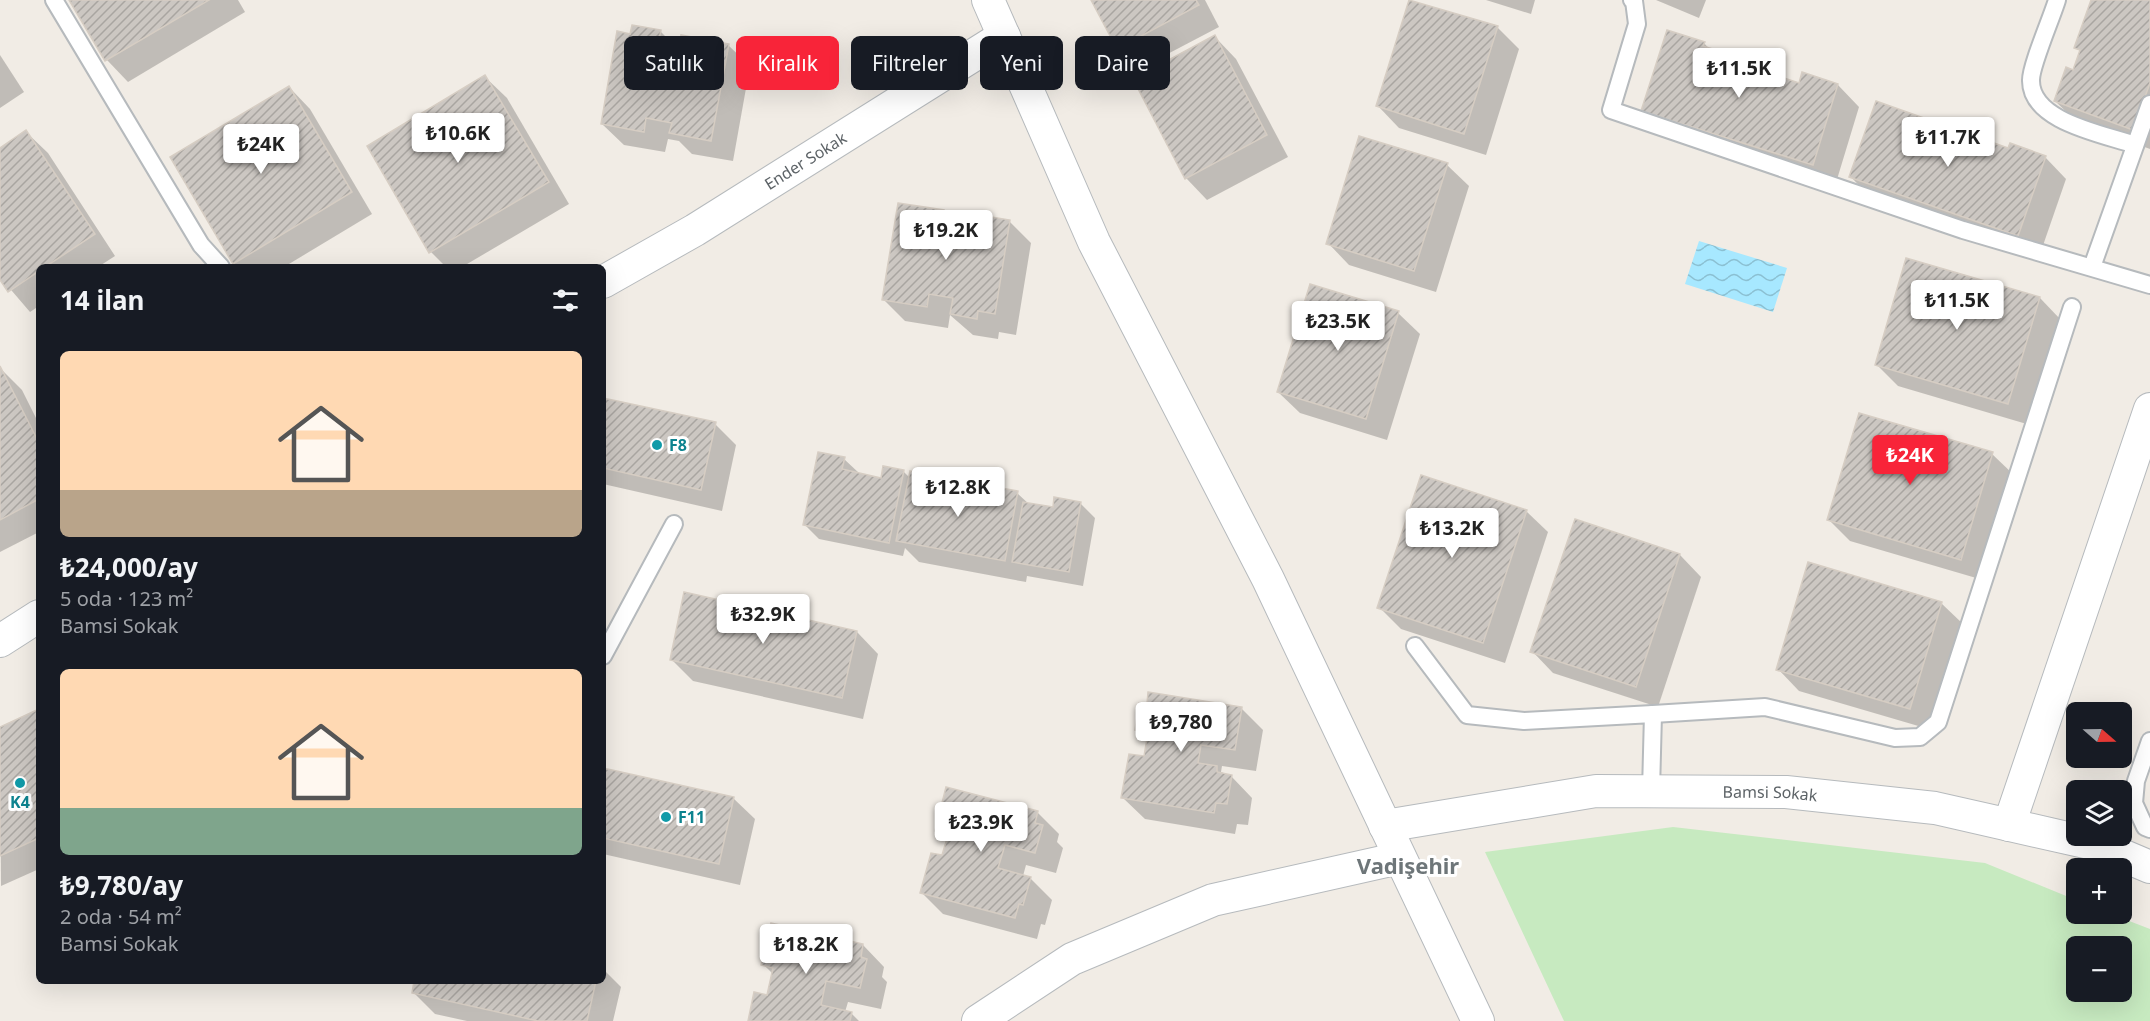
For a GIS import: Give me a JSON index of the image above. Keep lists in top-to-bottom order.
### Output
{
  "streets": {
    "street": ["Ender Sokak", "Bamsi Sokak"]
  },
  "districts": ["Vadişehir"],
  "places": ["F8", "K4", "F11"],
  "north": "right",
  "page": {
    "chip": [
      "Satılık",
      "Kiralık",
      "Filtreler",
      "Yeni",
      "Daire"
    ],
    "price": [
      "₺11.5K",
      "₺10.6K",
      "₺11.7K",
      "₺24K",
      "₺19.2K",
      "₺11.5K",
      "₺23.5K",
      "₺24K",
      "₺12.8K",
      "₺13.2K",
      "₺32.9K",
      "₺9,780",
      "₺23.9K",
      "₺18.2K"
    ],
    "heading": "14 ilan",
    "list": [
      {
        "name": "₺24,000/ay",
        "note": "5 oda · 123 m² · Bamsi Sokak"
      },
      {
        "name": "₺9,780/ay",
        "note": "2 oda · 54 m² · Bamsi Sokak"
      }
    ],
    "map_buttons": ["+", "−"]
  }
}
